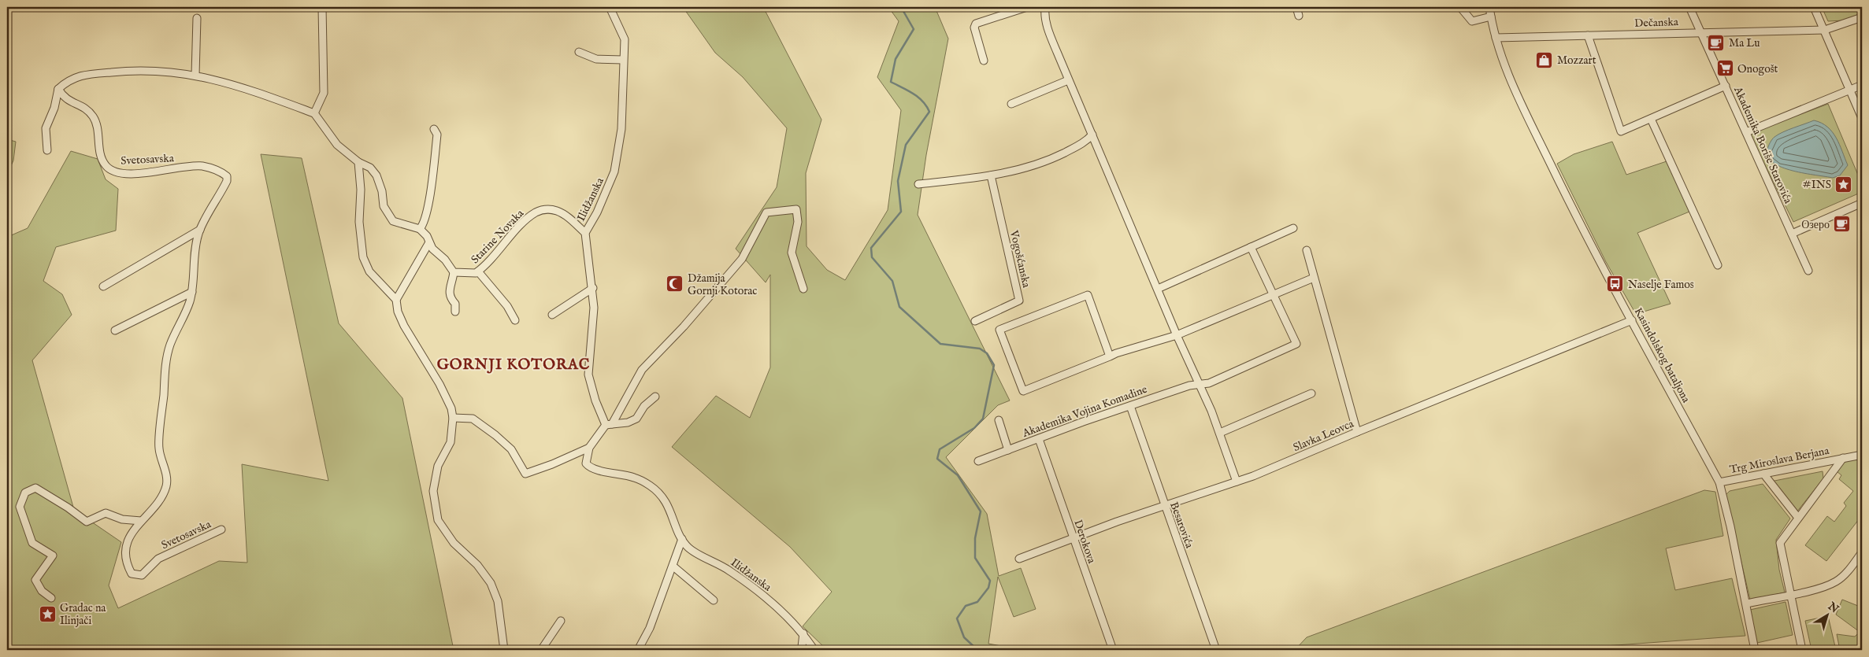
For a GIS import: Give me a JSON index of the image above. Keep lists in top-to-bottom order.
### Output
{
  "streets": {
    "street": [
      "Dečanska",
      "Akademika Boriše Starovića",
      "Svetosavska",
      "Ilidžanska",
      "Starine Novaka",
      "Vogošćanska",
      "Kasindolskog bataljona",
      "Akademika Vojina Komadine",
      "Slavka Leovca",
      "Trg Miroslava Berjana",
      "Besarovića",
      "Derokova"
    ]
  },
  "crossings": [
    ["Dečanska", "Akademika Boriše Starovića"],
    ["Dečanska", "Kasindolskog bataljona"],
    ["Ilidžanska", "Starine Novaka"],
    ["Kasindolskog bataljona", "Slavka Leovca"],
    ["Kasindolskog bataljona", "Trg Miroslava Berjana"],
    ["Akademika Vojina Komadine", "Besarovića"],
    ["Akademika Vojina Komadine", "Derokova"],
    ["Slavka Leovca", "Besarovića"],
    ["Slavka Leovca", "Derokova"]
  ],
  "districts": ["GORNJI KOTORAC"],
  "places": {
    "cafe": ["Ma Lu", "Озеро"],
    "shop": ["Mozzart"],
    "supermarket": ["Onogošt"],
    "place": ["#INS", "Gradac na Ilinjači"],
    "mosque": ["Džamija Gornji Kotorac"],
    "bus stop": ["Naselje Famos"]
  },
  "north": "top right"
}
